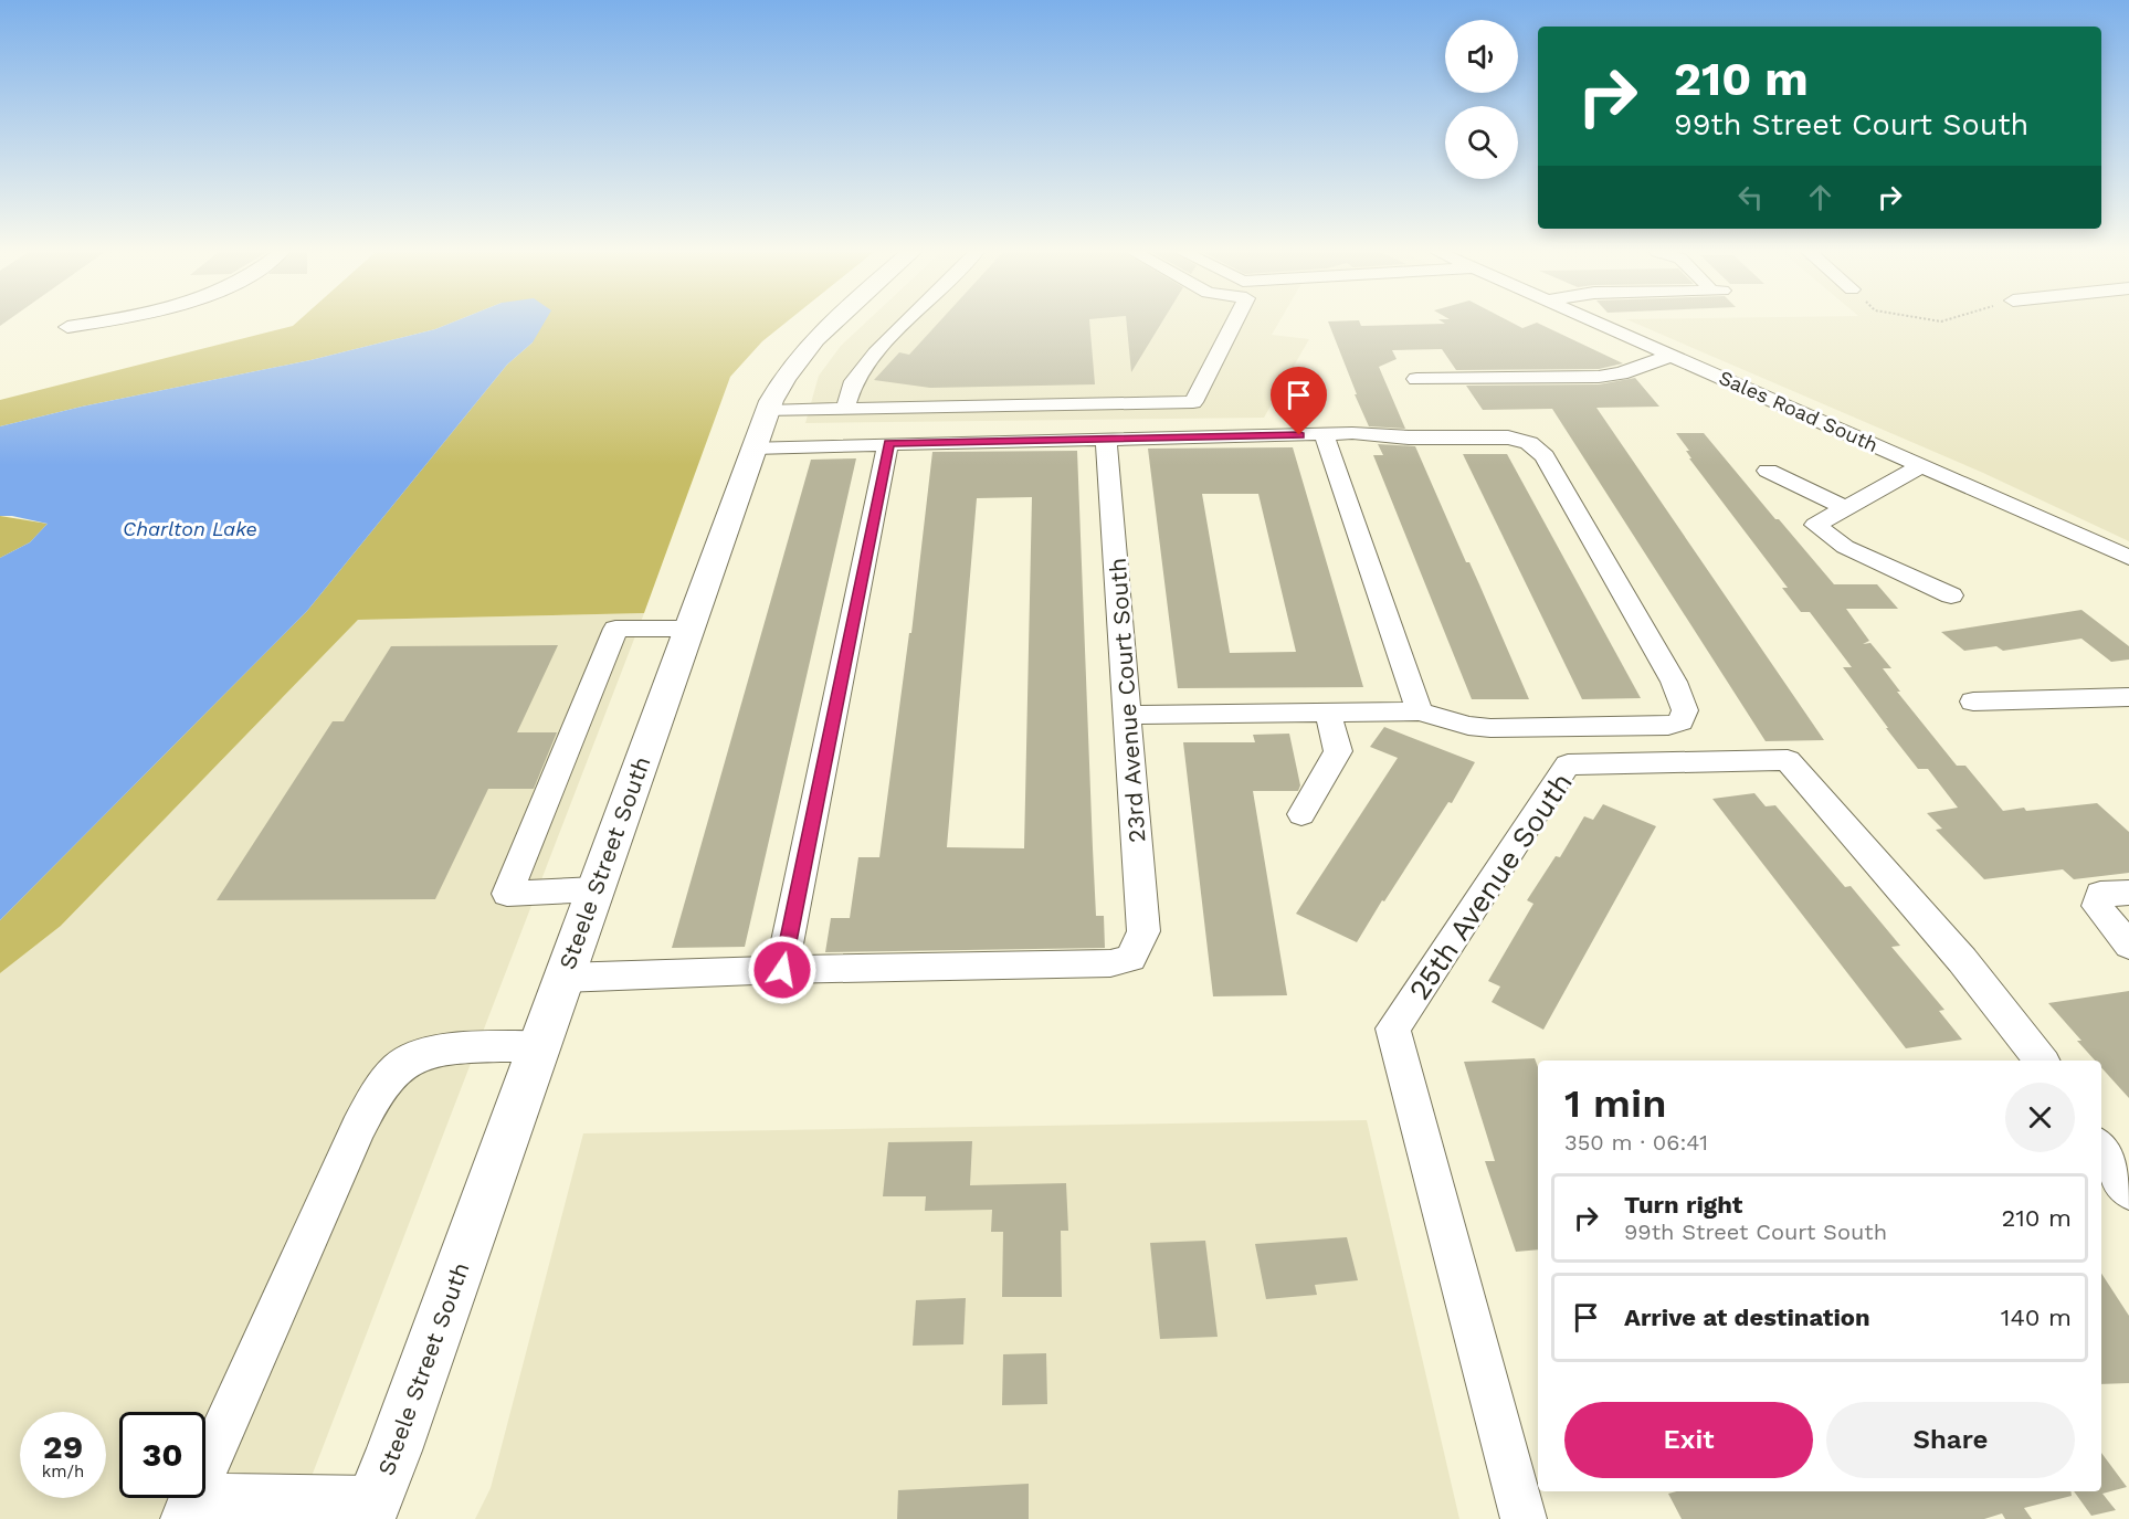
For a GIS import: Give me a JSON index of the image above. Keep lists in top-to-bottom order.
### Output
{
  "streets": {
    "main road": ["Steele Street South"],
    "street": ["Sales Road South", "23rd Avenue Court South", "25th Avenue South"]
  },
  "water": ["Charlton Lake"],
  "page": {
    "turn": ["210 m", "99th Street Court South"],
    "heading": ["1 min", "350 m · 06:41"],
    "list": [
      {
        "name": "Turn right",
        "note": "99th Street Court South",
        "value": "210 m"
      },
      {
        "name": "Arrive at destination",
        "value": "140 m"
      }
    ],
    "buttons": ["Exit", "Share"],
    "speed": "29 km/h",
    "limit": "30"
  }
}
